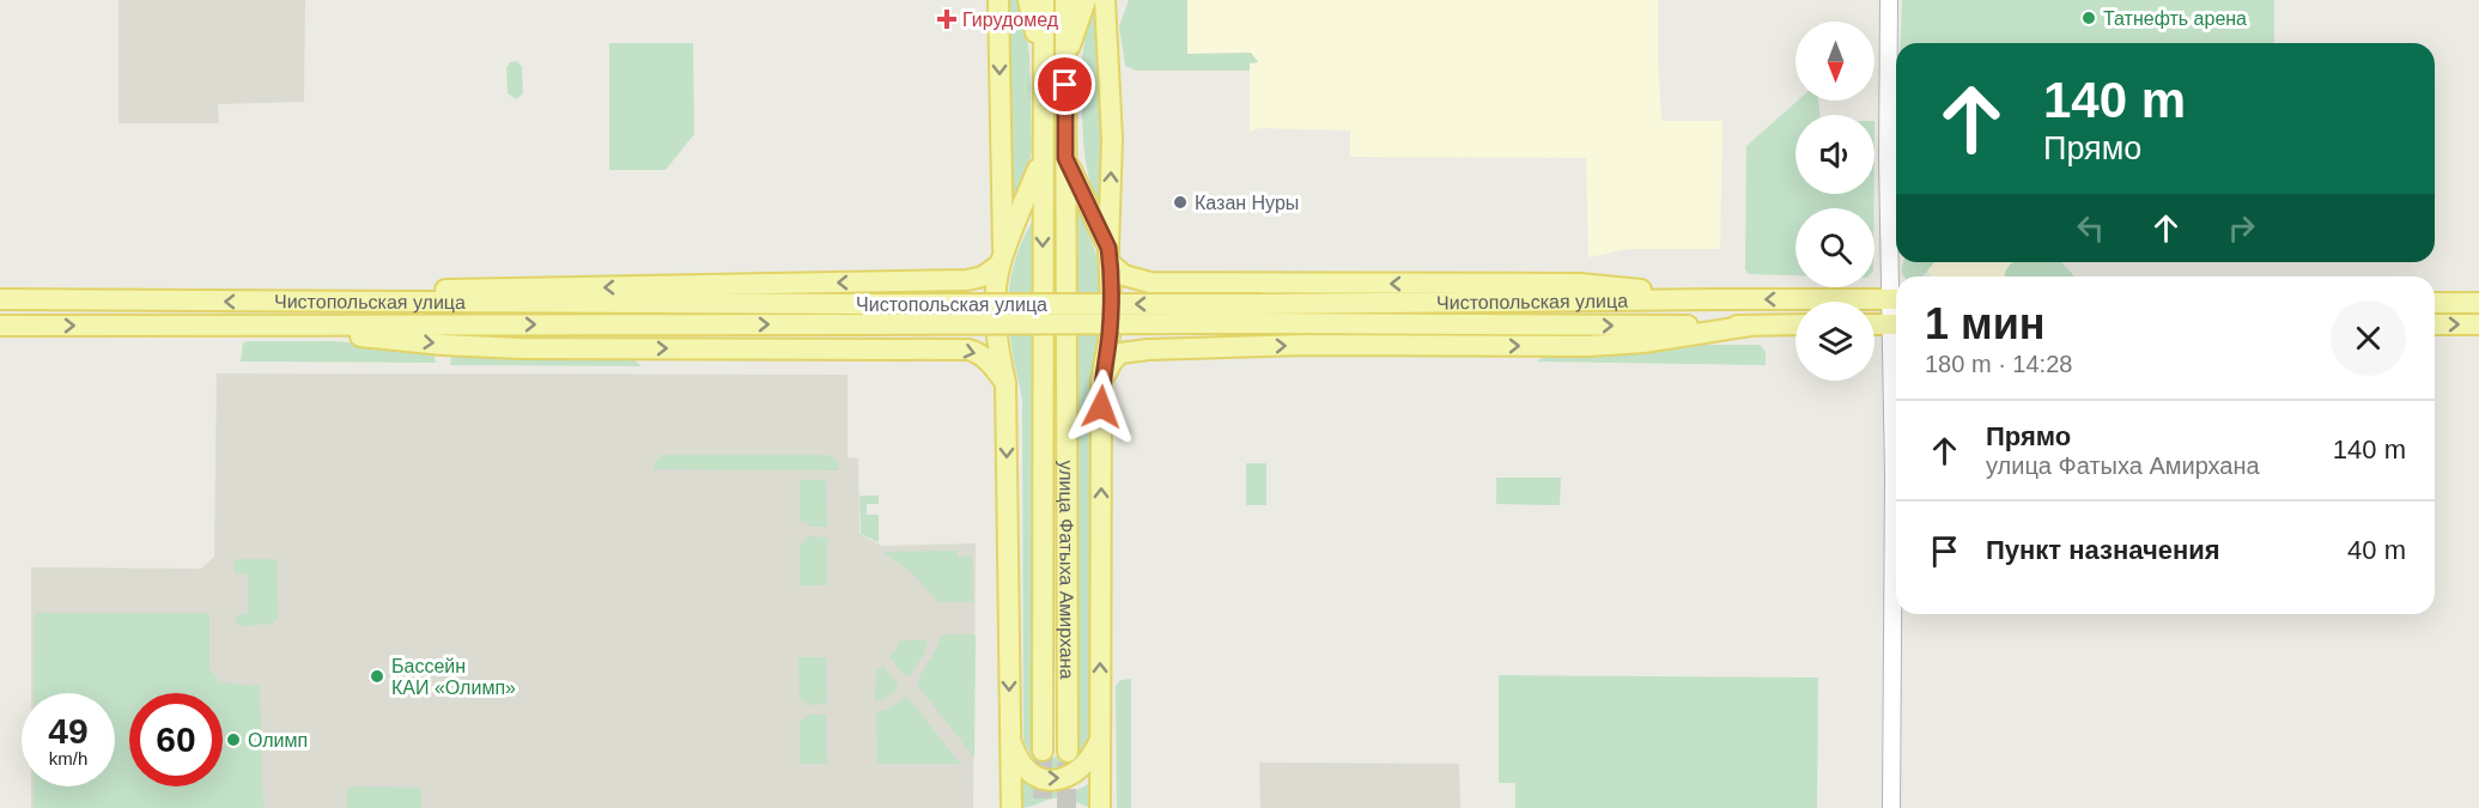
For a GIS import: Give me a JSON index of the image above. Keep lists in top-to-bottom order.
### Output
{
  "streets": {
    "main road": ["Чистопольская улица", "улица Фатыха Амирхана"]
  },
  "places": {
    "other": [
      "Татнефть арена",
      "Казан Нуры",
      "Бассейн КАИ «Олимп»",
      "Олимп"
    ],
    "health": ["Гирудомед"]
  },
  "north": "bottom",
  "page": {
    "turn": ["140 m", "Прямо"],
    "heading": ["1 мин", "180 m · 14:28"],
    "list": [
      {
        "name": "Прямо",
        "note": "улица Фатыха Амирхана",
        "value": "140 m"
      },
      {
        "name": "Пункт назначения",
        "value": "40 m"
      }
    ],
    "speed": "49 km/h",
    "limit": "60"
  }
}
